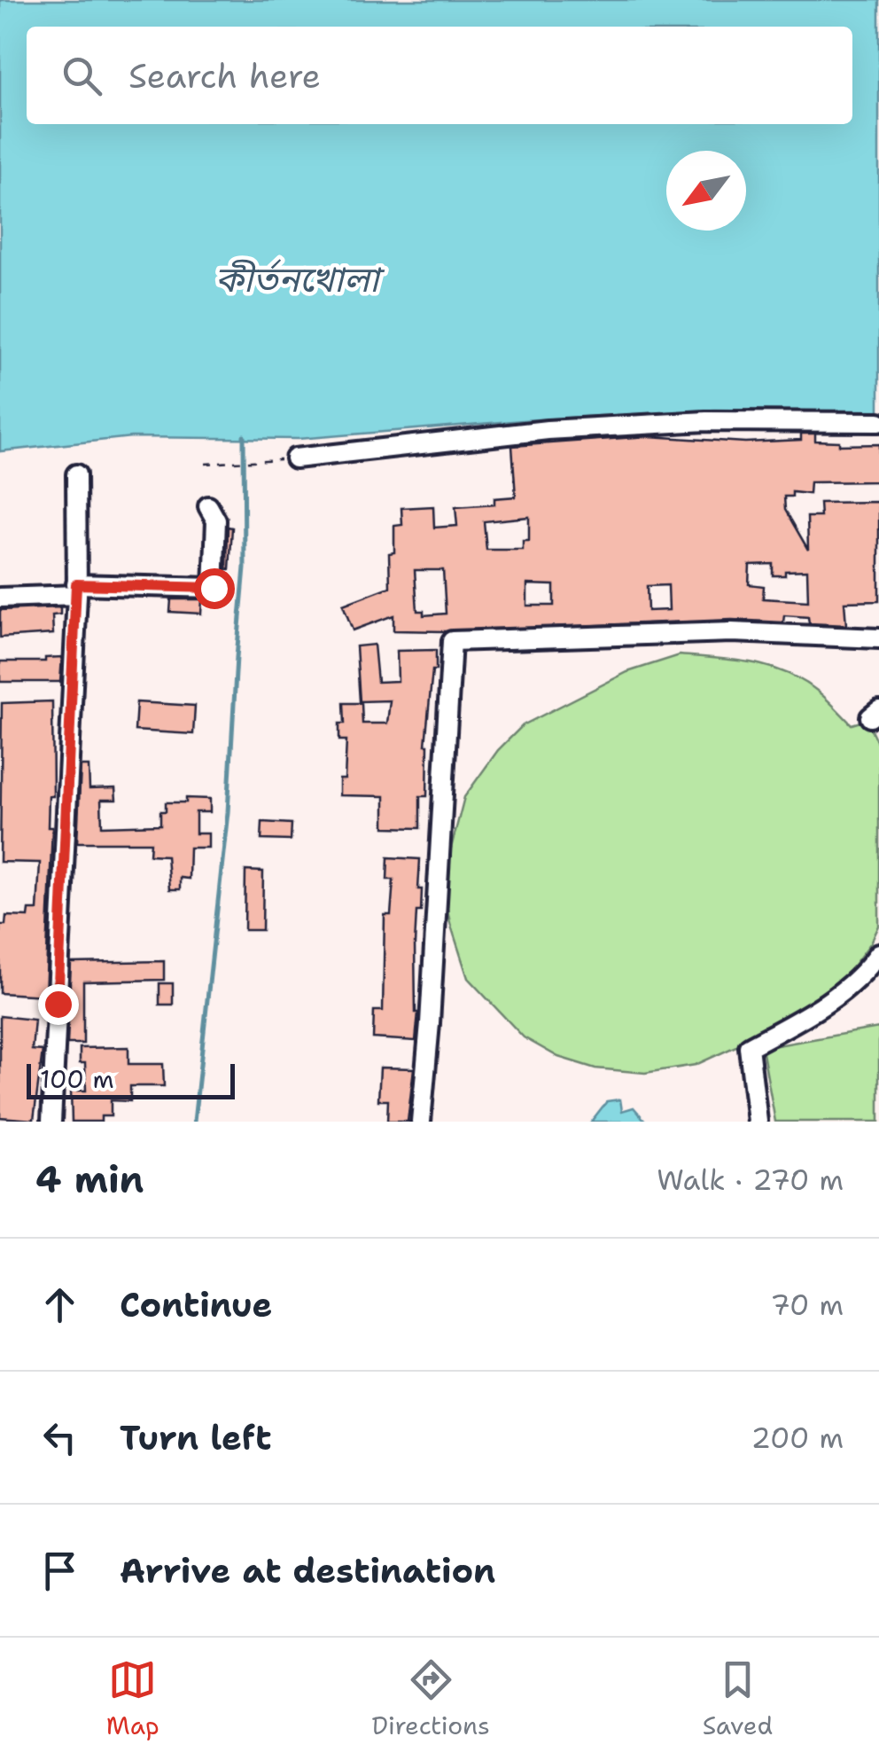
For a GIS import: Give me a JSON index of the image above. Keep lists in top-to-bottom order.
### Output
{
  "water": ["কীর্তনখোলা"],
  "scale_bar": "100 m",
  "north": "bottom left",
  "page": {
    "search": "Search here",
    "scale": "100 m",
    "heading": ["4 min", "Walk · 270 m"],
    "list": [
      ["Continue", "70 m"],
      ["Turn left", "200 m"],
      "Arrive at destination"
    ],
    "nav": ["Map", "Directions", "Saved"]
  }
}
